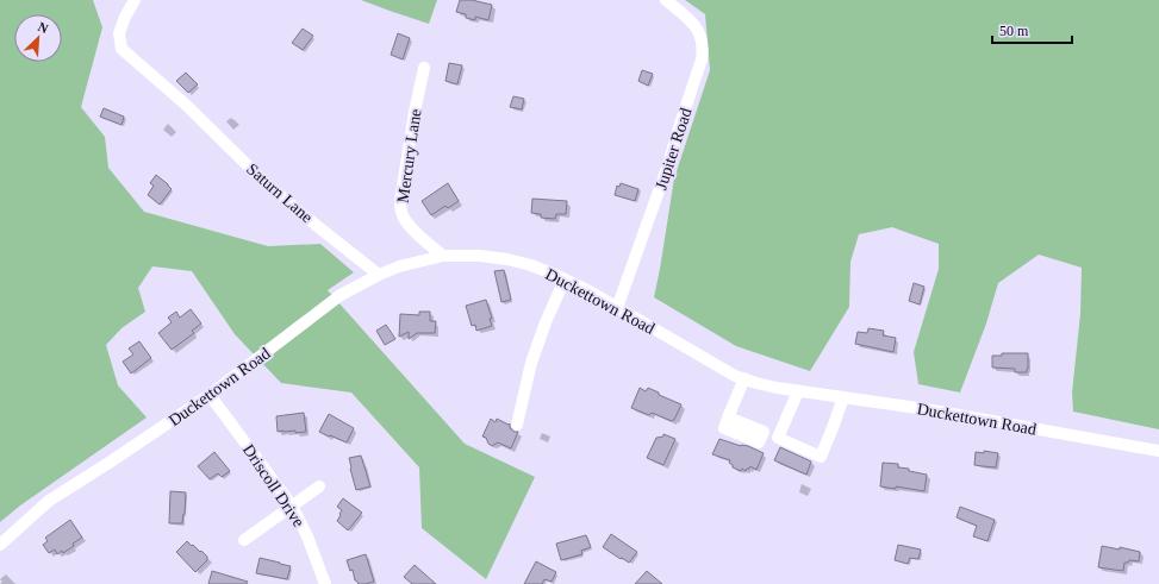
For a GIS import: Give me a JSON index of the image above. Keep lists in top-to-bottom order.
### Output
{
  "streets": {
    "street": [
      "Jupiter Road",
      "Mercury Lane",
      "Saturn Lane",
      "Duckettown Road",
      "Driscoll Drive"
    ]
  },
  "crossings": [
    ["Jupiter Road", "Duckettown Road"],
    ["Mercury Lane", "Duckettown Road"],
    ["Saturn Lane", "Duckettown Road"],
    ["Duckettown Road", "Driscoll Drive"]
  ],
  "scale_bar": "50 m",
  "north": "top right"
}
